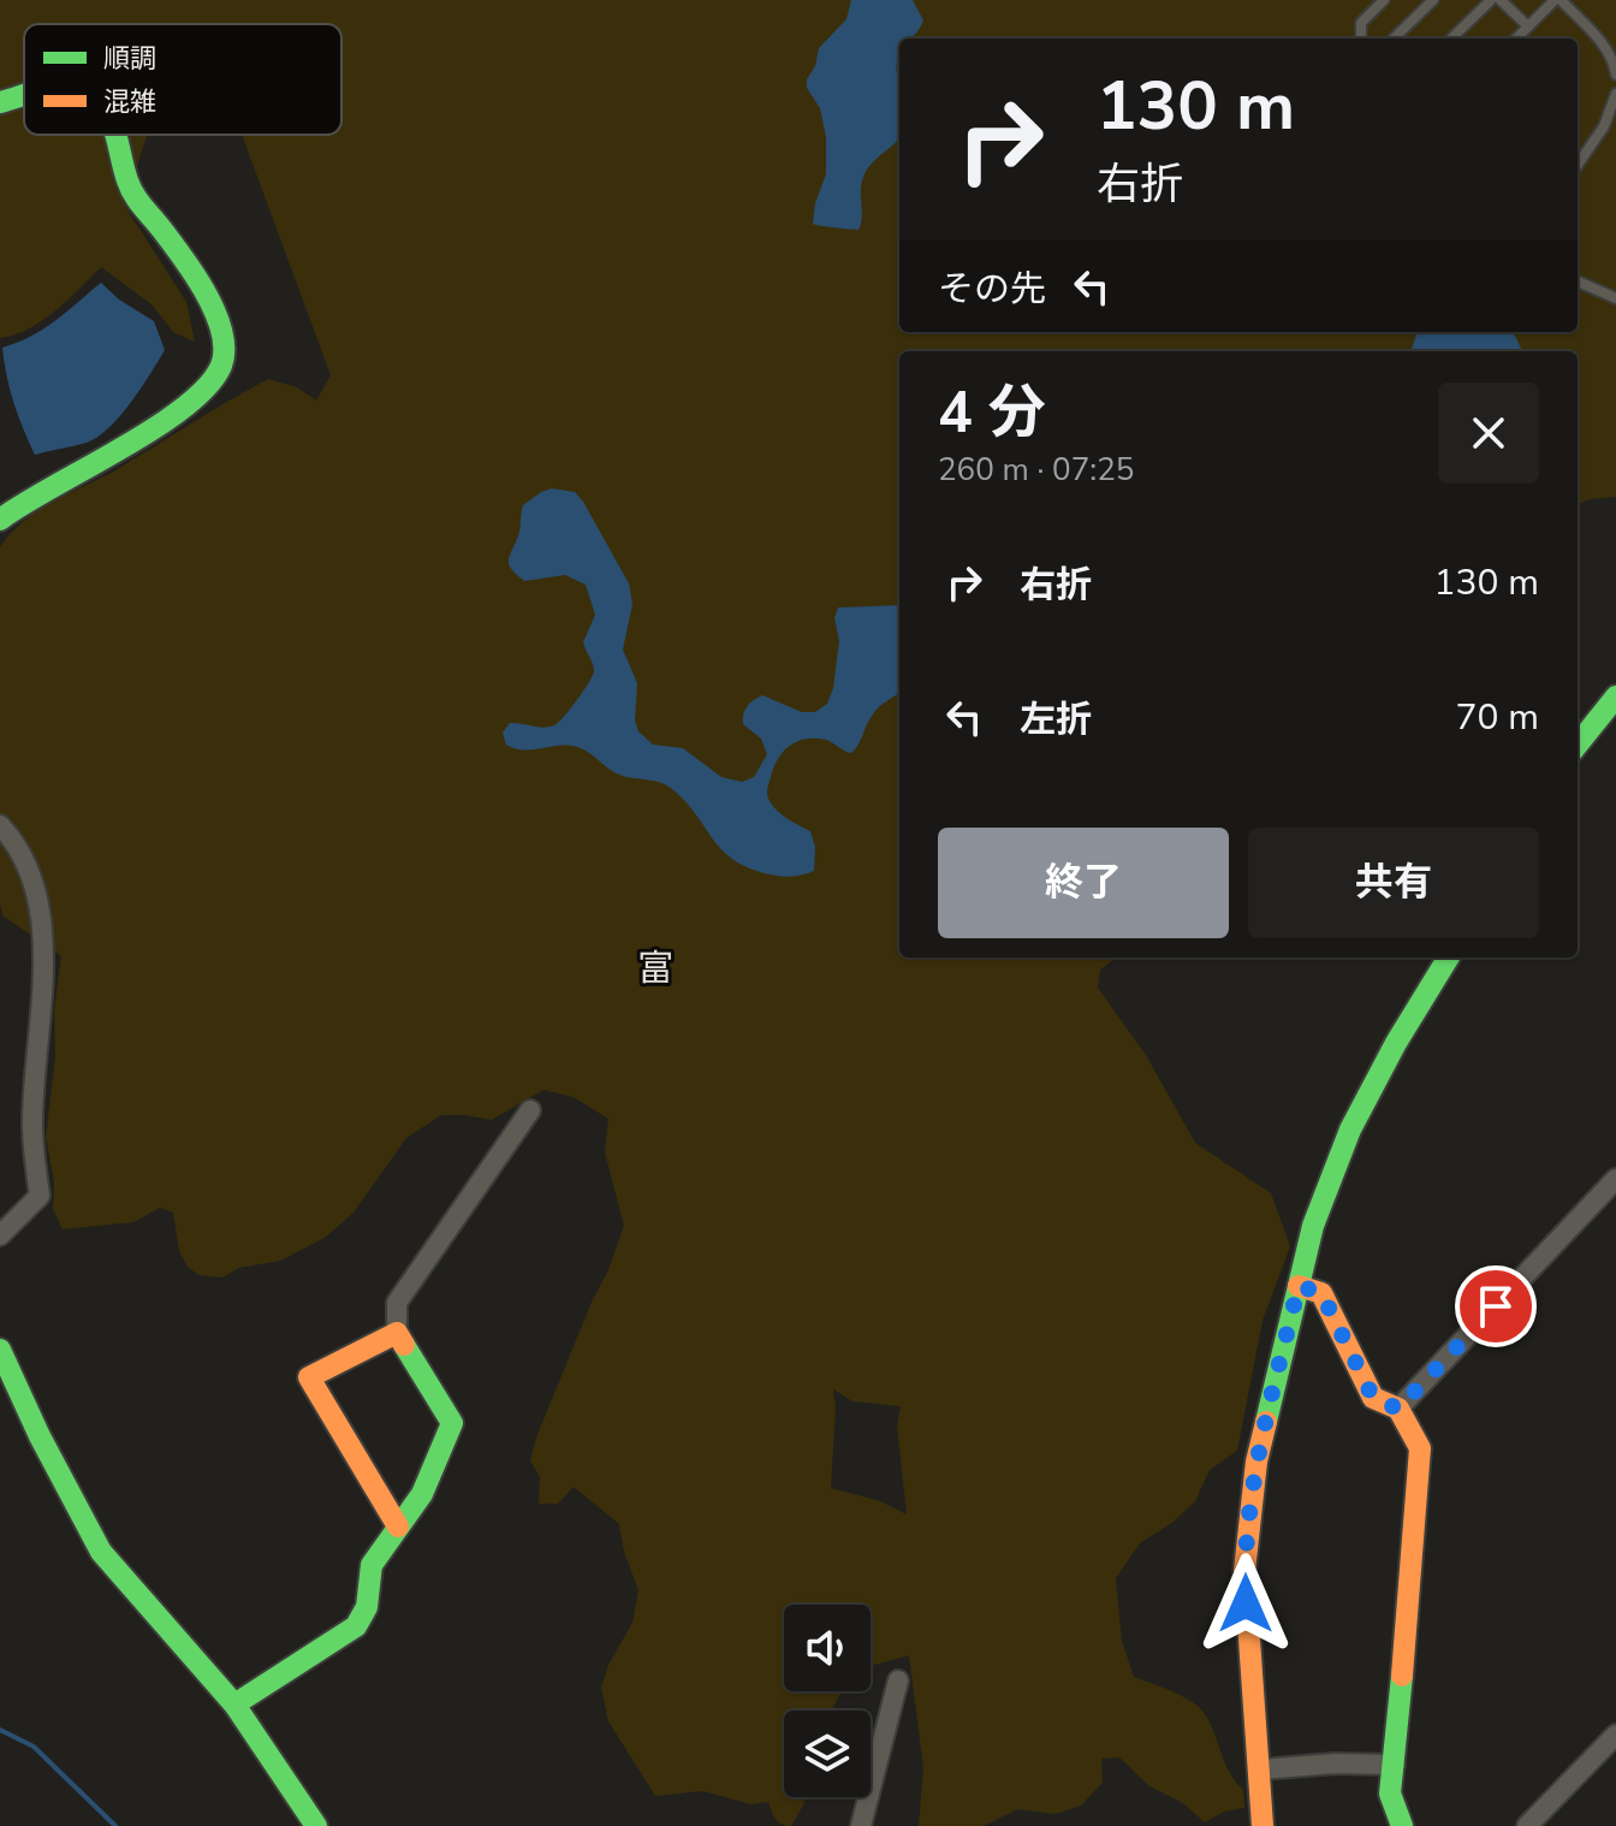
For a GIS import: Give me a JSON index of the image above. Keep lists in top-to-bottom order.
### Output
{
  "districts": ["富"],
  "legend": ["順調", "混雑"],
  "page": {
    "turn": ["130 m", "右折"],
    "then": "その先",
    "heading": ["4 分", "260 m · 07:25"],
    "list": [
      {
        "name": "右折",
        "value": "130 m"
      },
      {
        "name": "左折",
        "value": "70 m"
      }
    ],
    "buttons": ["終了", "共有"]
  }
}
